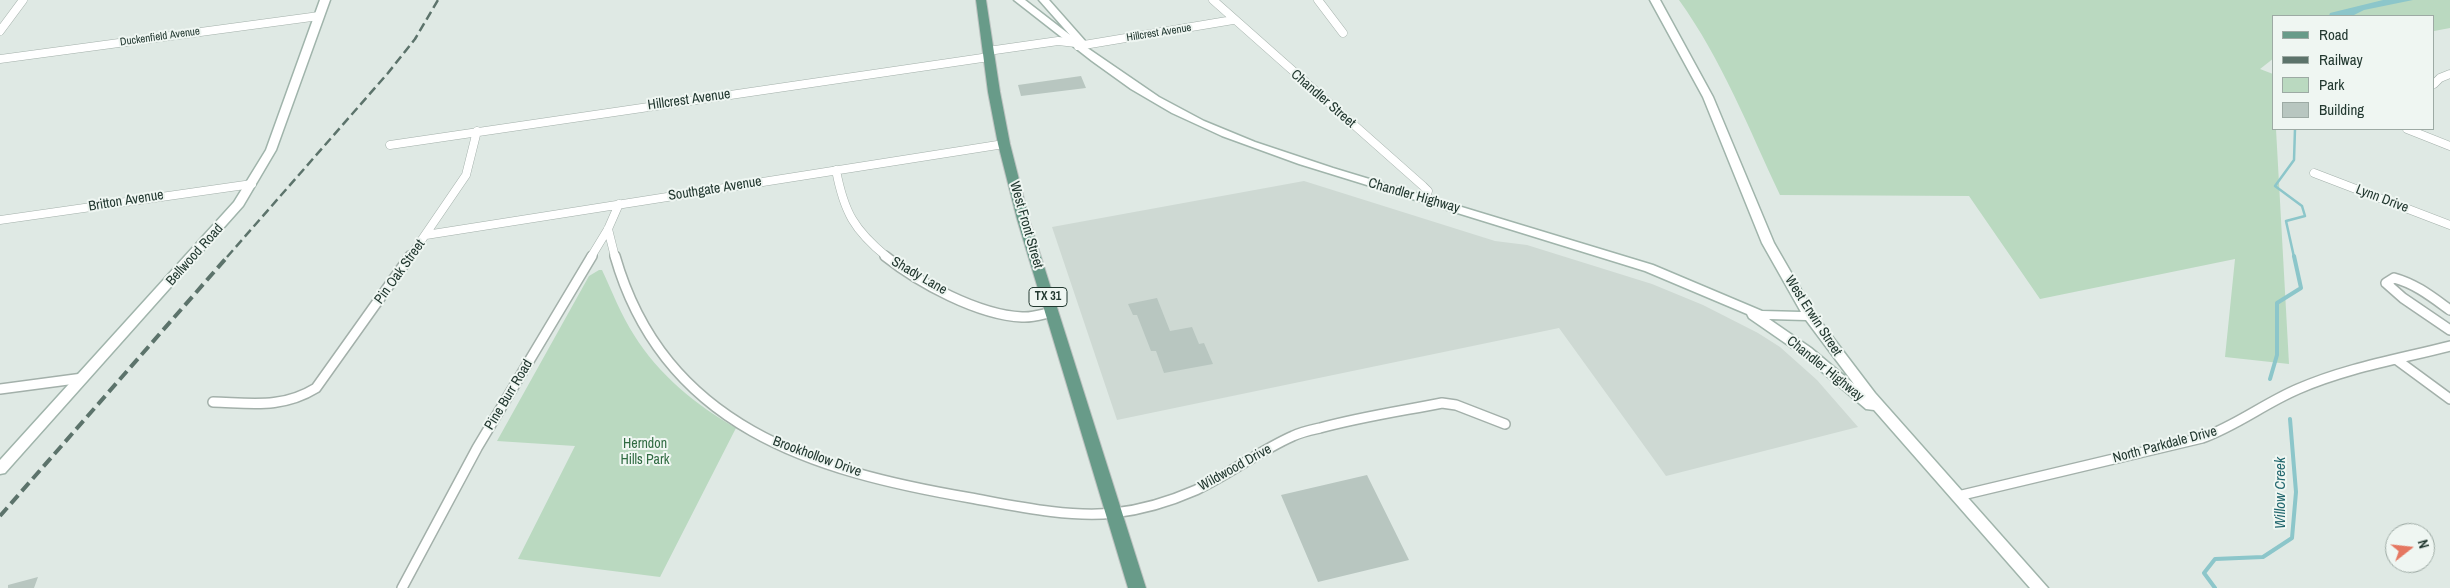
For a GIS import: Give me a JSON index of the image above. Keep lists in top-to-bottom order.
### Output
{
  "streets": {
    "main road": ["West Front Street", "TX 31"],
    "street": [
      "Hillcrest Avenue",
      "Duckenfield Avenue",
      "Chandler Street",
      "Southgate Avenue",
      "Chandler Highway",
      "Lynn Drive",
      "Britton Avenue",
      "Bellwood Road",
      "Pin Oak Street",
      "Shady Lane",
      "West Erwin Street",
      "Pine Burr Road",
      "North Parkdale Drive",
      "Brookhollow Drive",
      "Wildwood Drive"
    ]
  },
  "crossings": [
    ["Hillcrest Avenue", "Chandler Street"],
    ["Hillcrest Avenue", "Chandler Highway"],
    ["Hillcrest Avenue", "West Front Street"],
    ["Hillcrest Avenue", "Pin Oak Street"],
    ["Duckenfield Avenue", "Bellwood Road"],
    ["Chandler Street", "Chandler Highway"],
    ["Southgate Avenue", "West Front Street"],
    ["Southgate Avenue", "Pin Oak Street"],
    ["Southgate Avenue", "Shady Lane"],
    ["Southgate Avenue", "Pine Burr Road"],
    ["Chandler Highway", "West Erwin Street"],
    ["Britton Avenue", "Bellwood Road"],
    ["West Front Street", "Shady Lane"],
    ["West Front Street", "Wildwood Drive"],
    ["West Erwin Street", "North Parkdale Drive"],
    ["Pine Burr Road", "Brookhollow Drive"],
    ["Brookhollow Drive", "Wildwood Drive"]
  ],
  "water": ["Willow Creek"],
  "parks": ["Herndon Hills Park"],
  "legend": [
    "Road",
    "Railway",
    "Park",
    "Building"
  ],
  "north": "right"
}
